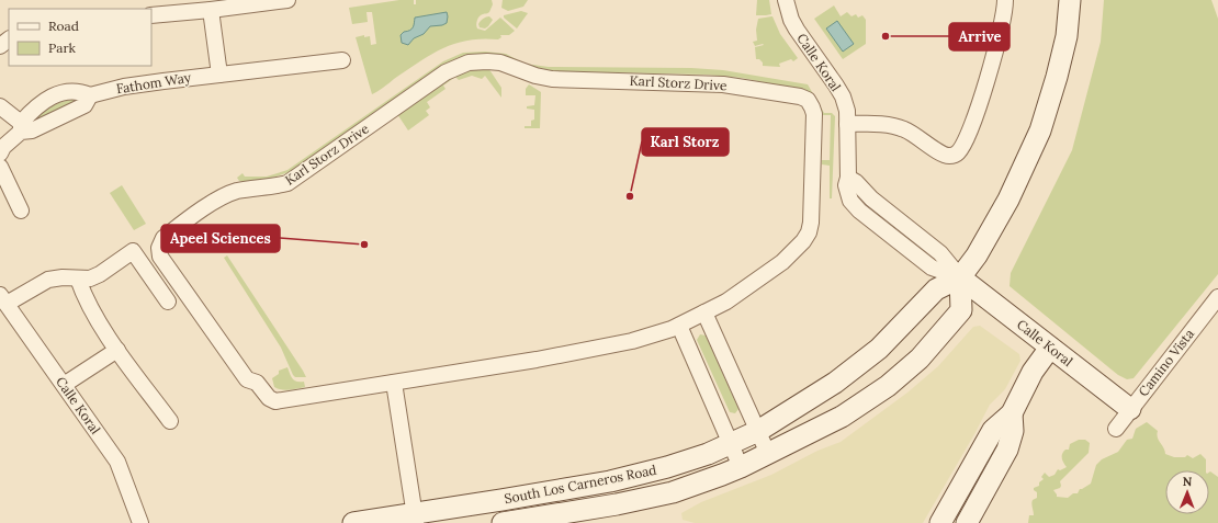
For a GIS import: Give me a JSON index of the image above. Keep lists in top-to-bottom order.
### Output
{
  "streets": {
    "main road": ["Calle Koral", "South Los Carneros Road"],
    "street": ["Fathom Way", "Karl Storz Drive", "Camino Vista"]
  },
  "crossings": [
    ["Calle Koral", "Camino Vista"],
    ["Calle Koral", "South Los Carneros Road"]
  ],
  "places": ["Arrive", "Karl Storz", "Apeel Sciences"],
  "legend": ["Road", "Park"],
  "north": "top"
}
